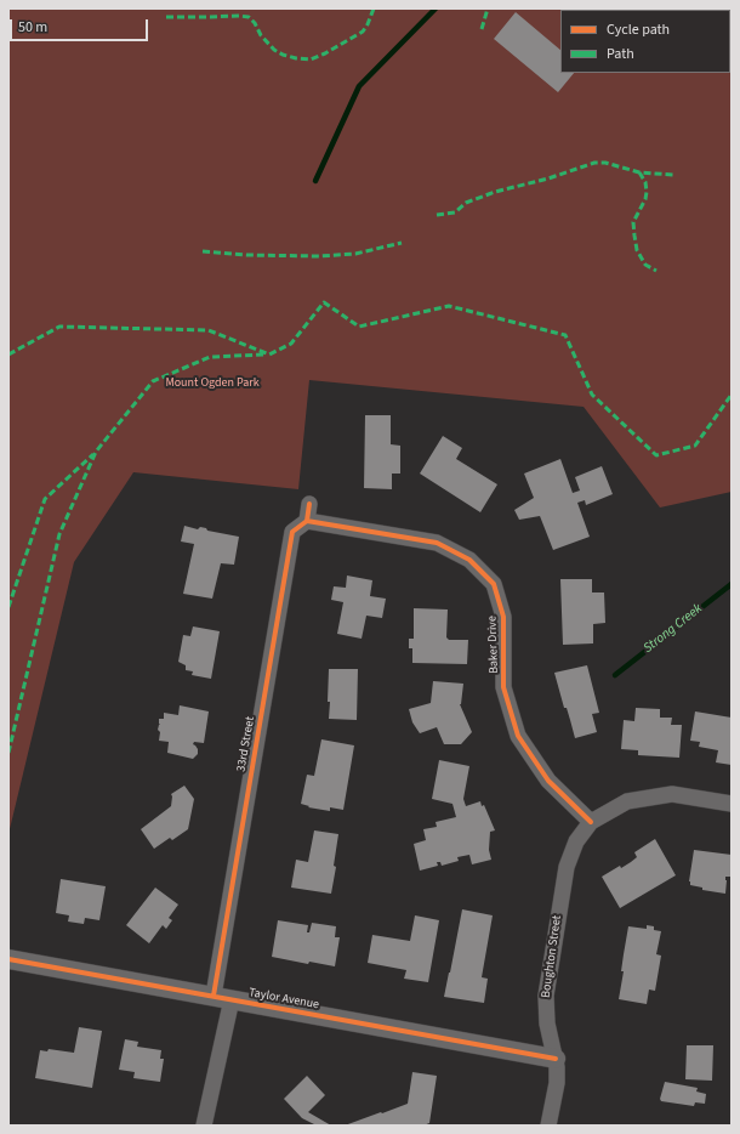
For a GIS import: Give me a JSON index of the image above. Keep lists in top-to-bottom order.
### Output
{
  "streets": {
    "street": [
      "Baker Drive",
      "33rd Street",
      "Boughton Street",
      "Taylor Avenue"
    ]
  },
  "crossings": [
    ["Baker Drive", "33rd Street"],
    ["Baker Drive", "Boughton Street"],
    ["33rd Street", "Taylor Avenue"],
    ["Boughton Street", "Taylor Avenue"]
  ],
  "water": ["Strong Creek"],
  "parks": ["Mount Ogden Park"],
  "legend": ["Cycle path", "Path"],
  "scale_bar": "50 m"
}
